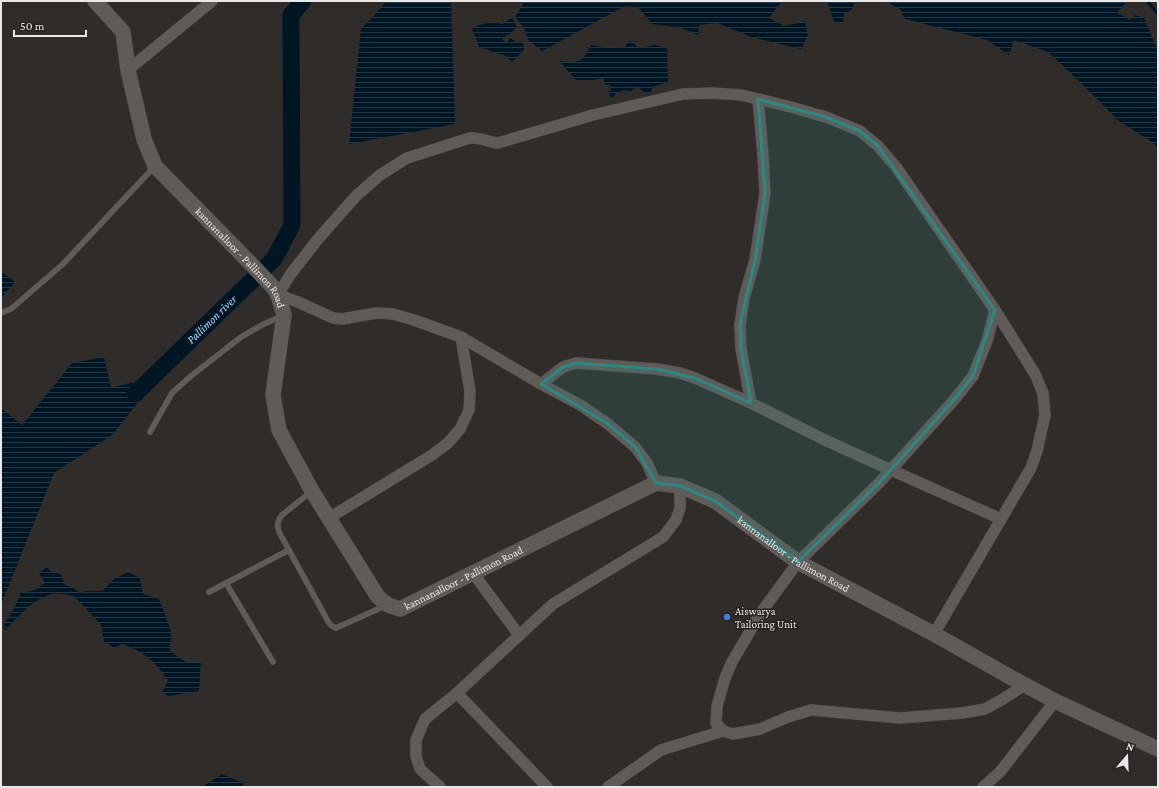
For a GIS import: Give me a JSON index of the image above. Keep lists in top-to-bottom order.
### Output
{
  "streets": {
    "street": ["kannanalloor - Pallimon Road"]
  },
  "water": ["Pallimon river"],
  "places": ["Aiswarya Tailoring Unit"],
  "scale_bar": "50 m",
  "north": "top"
}
